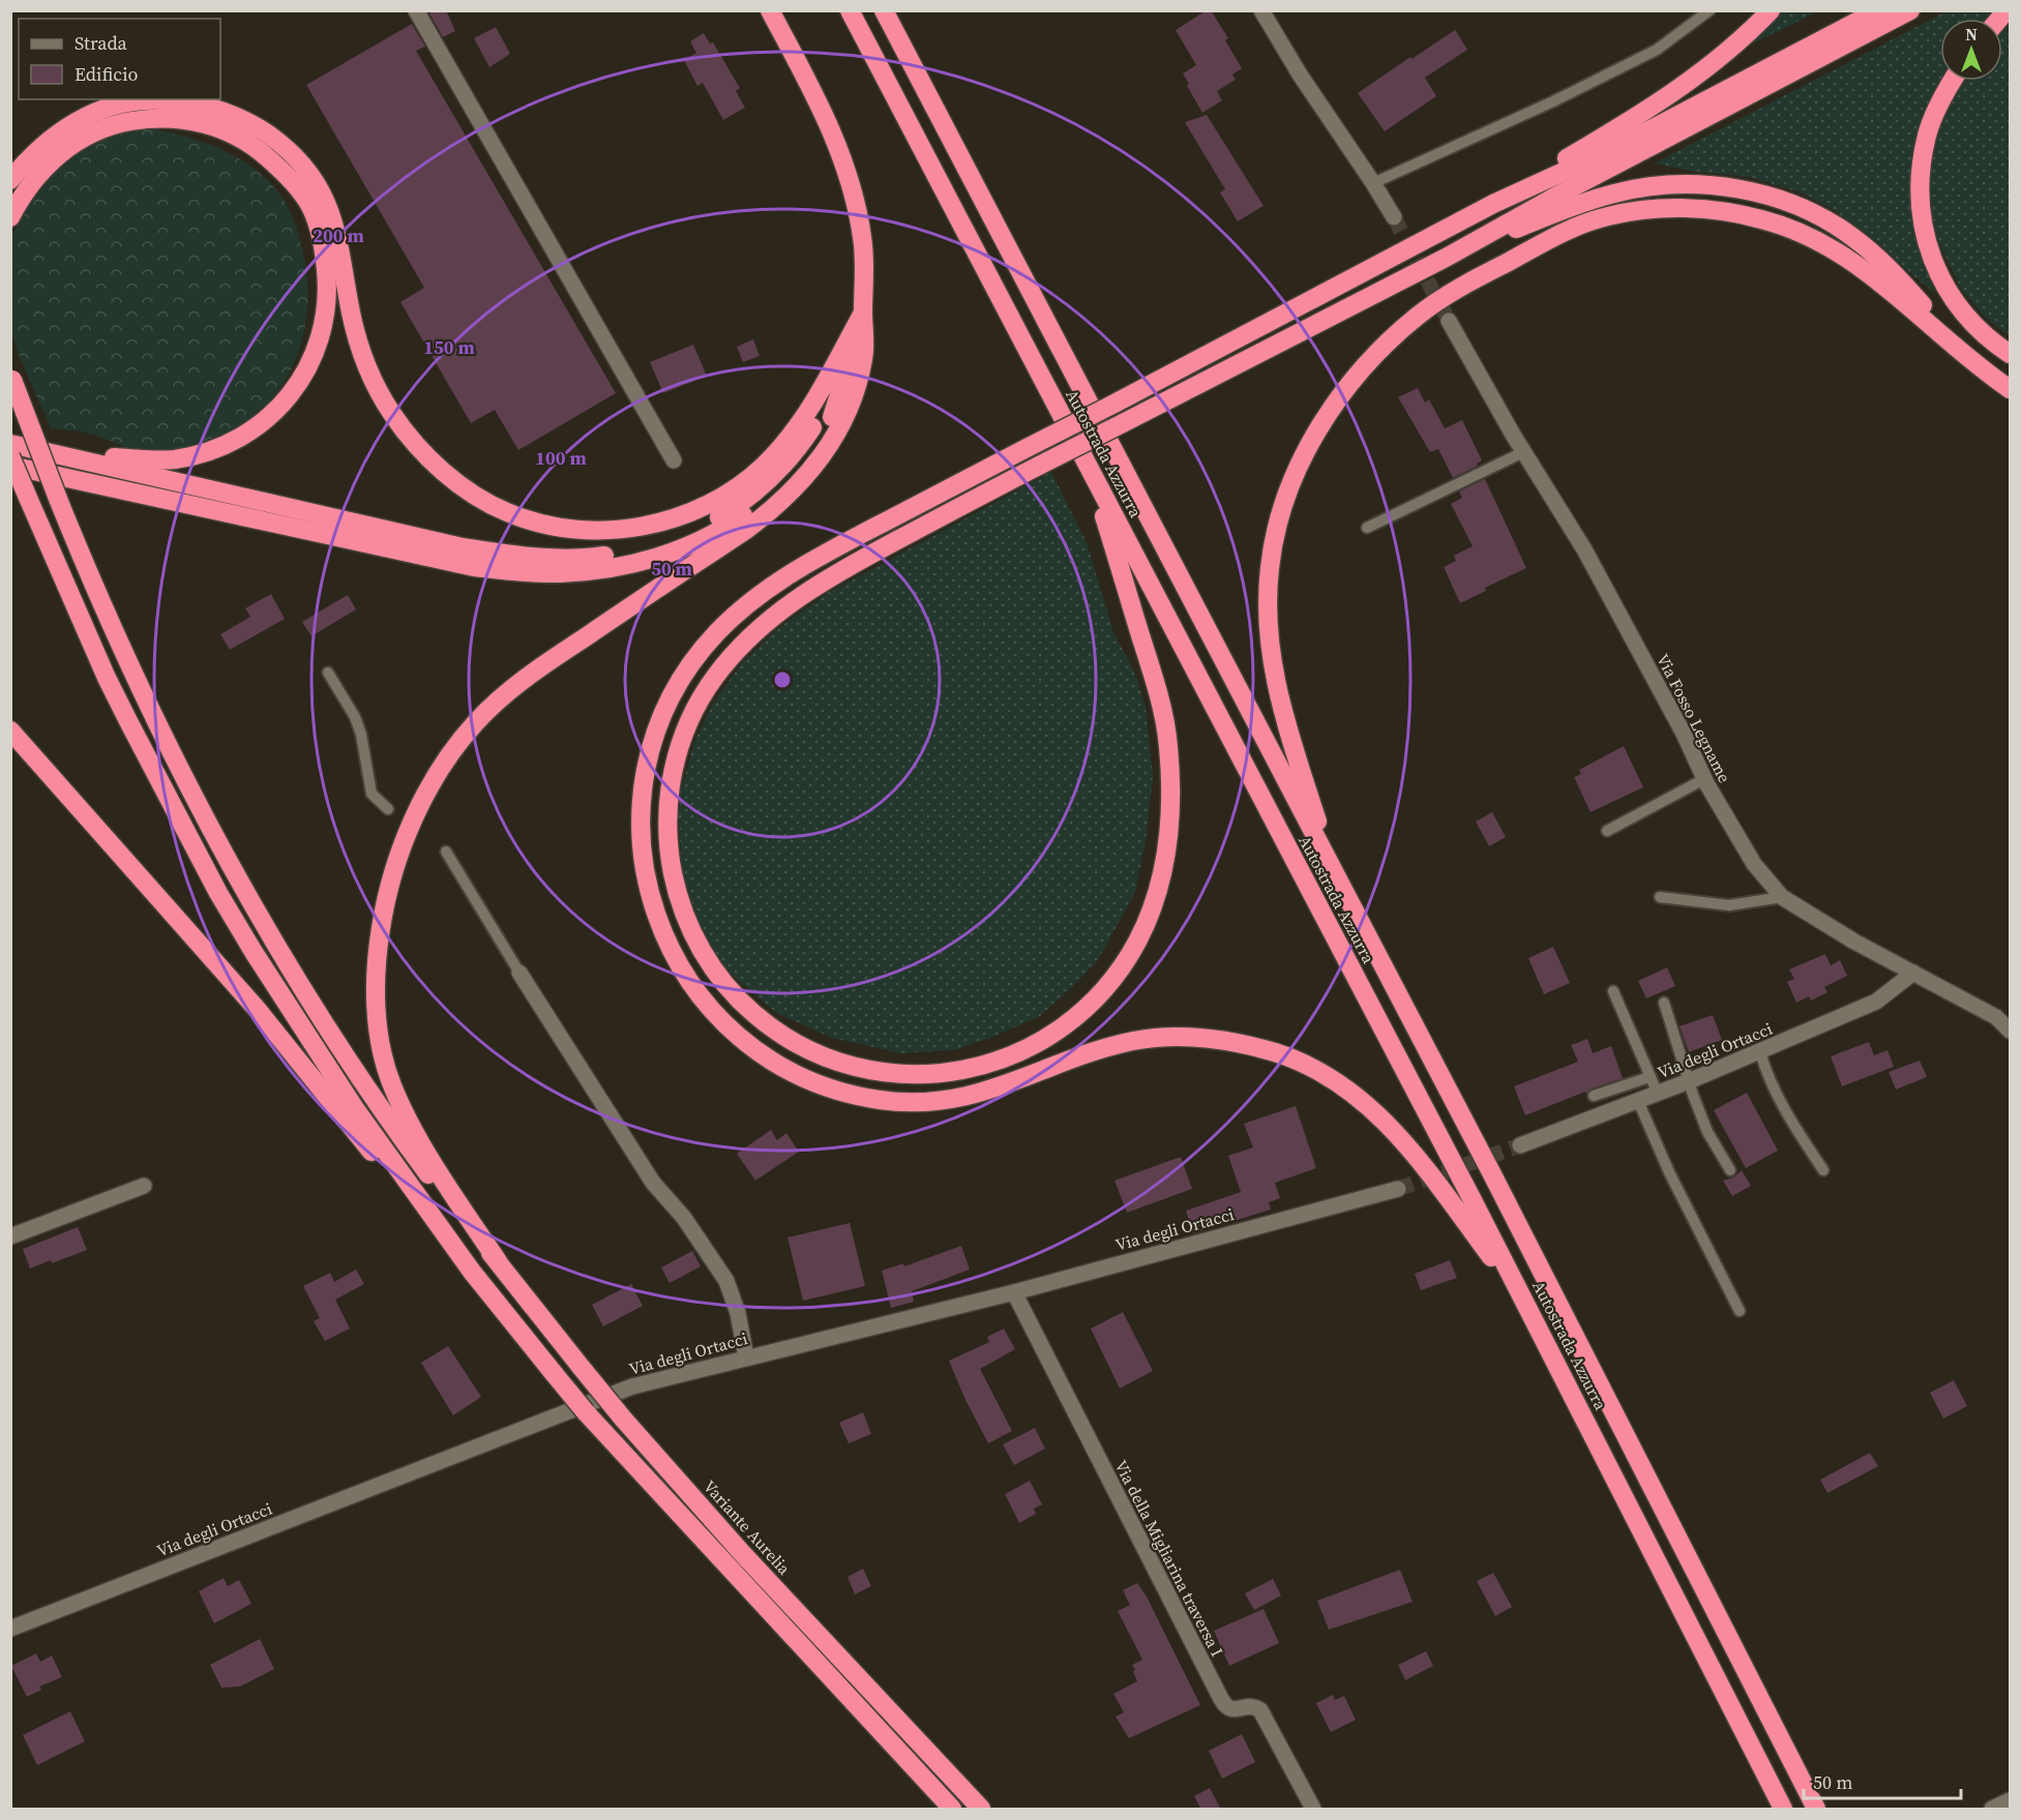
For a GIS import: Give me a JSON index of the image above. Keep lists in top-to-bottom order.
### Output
{
  "streets": {
    "highway": ["Autostrada Azzurra", "Variante Aurelia"],
    "street": ["Via Fosso Legname", "Via degli Ortacci", "Via della Migliarina traversa I"]
  },
  "crossings": [
    ["Via Fosso Legname", "Via degli Ortacci"],
    ["Via degli Ortacci", "Via della Migliarina traversa I"]
  ],
  "legend": ["Strada", "Edificio"],
  "scale_bar": "50 m",
  "north": "top",
  "rings": [
    "200 m",
    "150 m",
    "100 m",
    "50 m"
  ]
}
